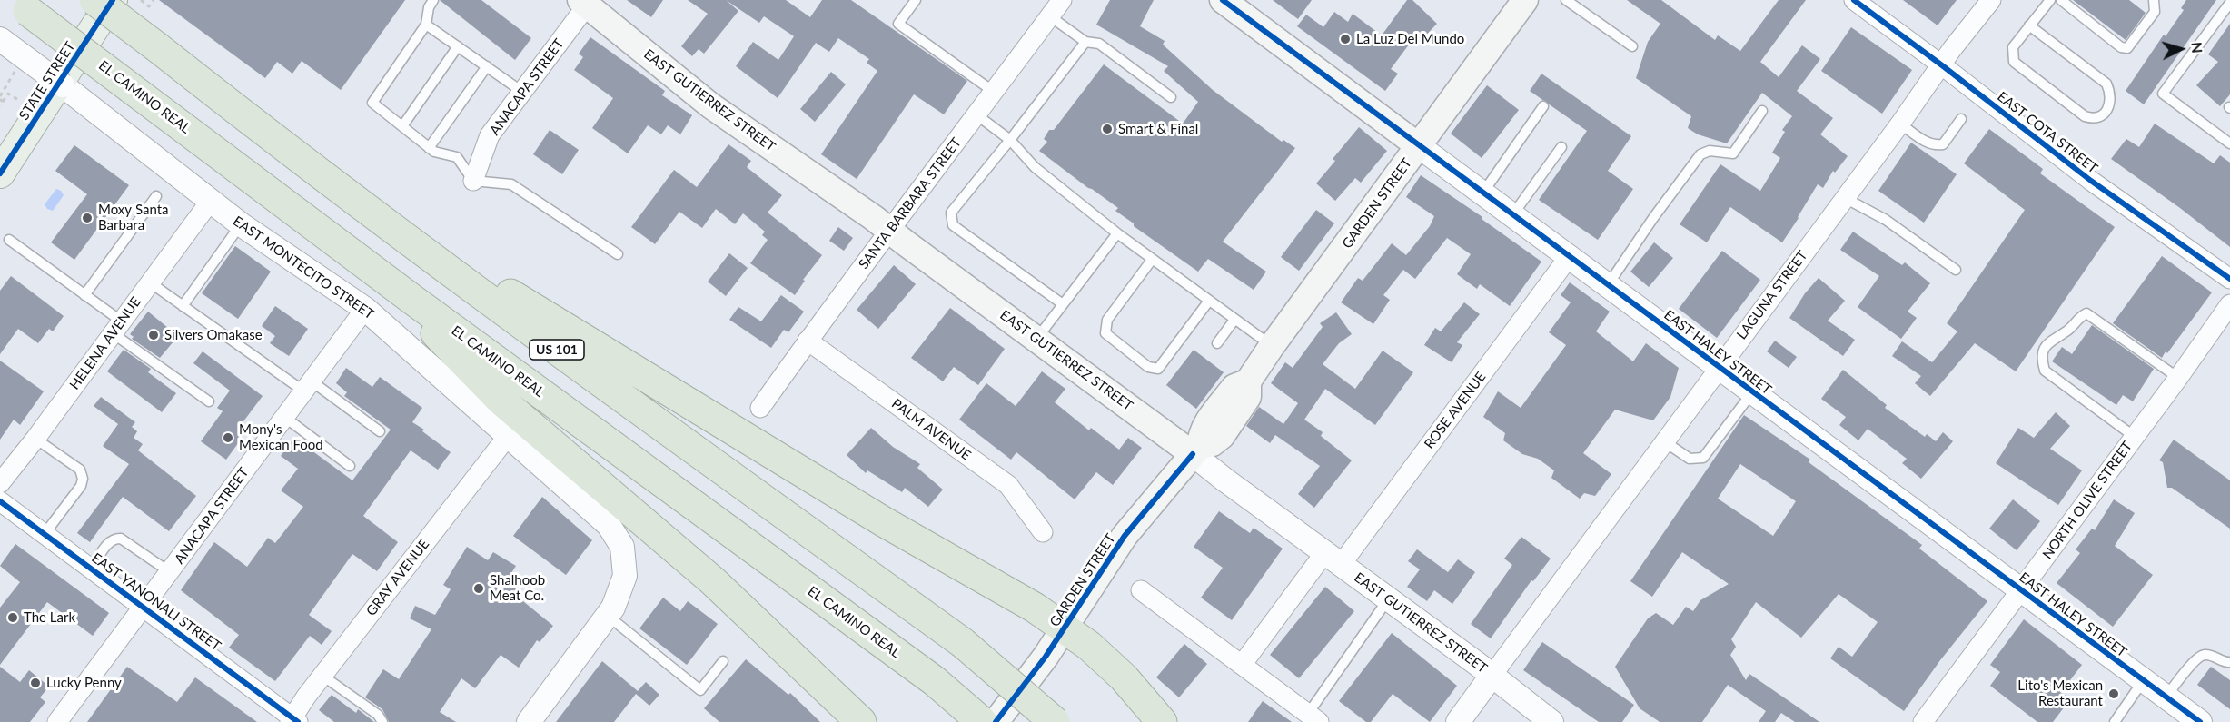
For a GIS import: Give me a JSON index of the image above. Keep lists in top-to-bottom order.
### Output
{
  "streets": {
    "highway": ["EL CAMINO REAL", "US 101"],
    "main road": [
      "STATE STREET",
      "EAST GUTIERREZ STREET",
      "GARDEN STREET",
      "EAST HALEY STREET"
    ],
    "street": [
      "ANACAPA STREET",
      "EAST COTA STREET",
      "SANTA BARBARA STREET",
      "EAST MONTECITO STREET",
      "LAGUNA STREET",
      "HELENA AVENUE",
      "ROSE AVENUE",
      "PALM AVENUE",
      "NORTH OLIVE STREET",
      "GRAY AVENUE",
      "EAST YANONALI STREET"
    ]
  },
  "crossings": [
    ["ANACAPA STREET", "EAST GUTIERREZ STREET"],
    ["ANACAPA STREET", "EAST MONTECITO STREET"],
    ["ANACAPA STREET", "EAST YANONALI STREET"],
    ["EAST GUTIERREZ STREET", "SANTA BARBARA STREET"],
    ["EAST GUTIERREZ STREET", "GARDEN STREET"],
    ["EAST GUTIERREZ STREET", "LAGUNA STREET"],
    ["EAST GUTIERREZ STREET", "ROSE AVENUE"],
    ["EAST COTA STREET", "LAGUNA STREET"],
    ["SANTA BARBARA STREET", "PALM AVENUE"],
    ["GARDEN STREET", "EAST HALEY STREET"],
    ["EAST MONTECITO STREET", "HELENA AVENUE"],
    ["EAST MONTECITO STREET", "GRAY AVENUE"],
    ["LAGUNA STREET", "EAST HALEY STREET"],
    ["EAST HALEY STREET", "ROSE AVENUE"],
    ["EAST HALEY STREET", "NORTH OLIVE STREET"],
    ["GRAY AVENUE", "EAST YANONALI STREET"]
  ],
  "places": [
    "La Luz Del Mundo",
    "Smart & Final",
    "Moxy Santa Barbara",
    "Silvers Omakase",
    "Mony's Mexican Food",
    "Shalhoob Meat Co.",
    "The Lark",
    "Lucky Penny",
    "Lito's Mexican Restaurant"
  ],
  "north": "right"
}
